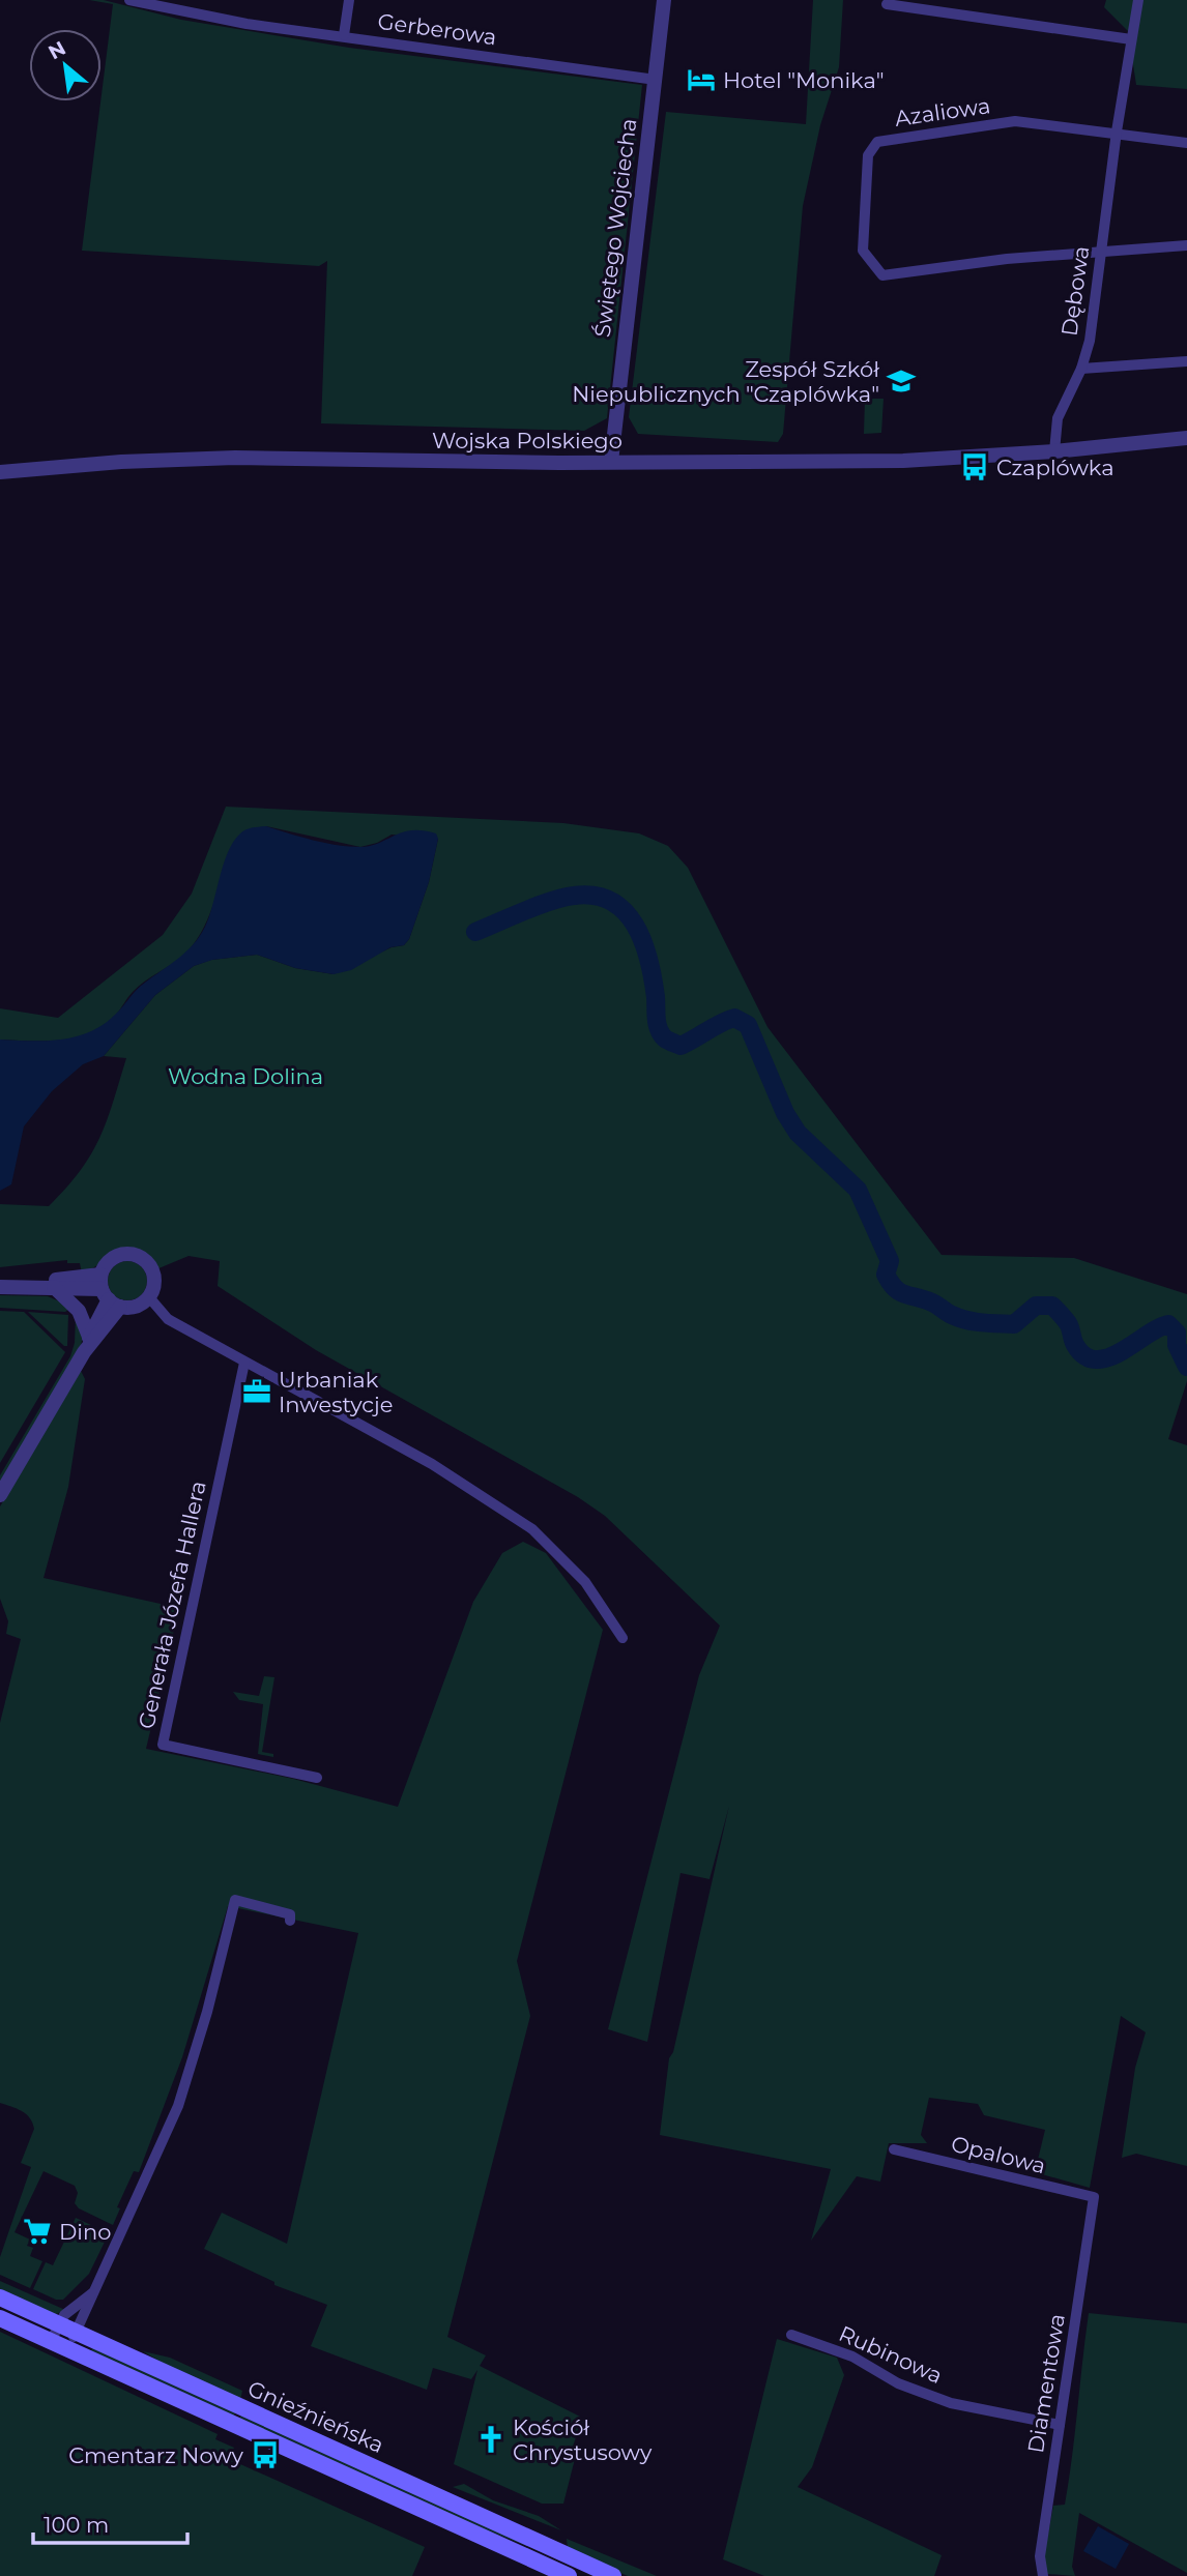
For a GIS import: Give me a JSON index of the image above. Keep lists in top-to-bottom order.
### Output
{
  "streets": {
    "main road": ["Gnieźnieńska"],
    "street": [
      "Gerberowa",
      "Azaliowa",
      "Świętego Wojciecha",
      "Dębowa",
      "Wojska Polskiego",
      "Generała Józefa Hallera",
      "Opalowa",
      "Rubinowa",
      "Diamentowa"
    ]
  },
  "crossings": [
    ["Gerberowa", "Świętego Wojciecha"],
    ["Azaliowa", "Dębowa"],
    ["Świętego Wojciecha", "Wojska Polskiego"],
    ["Dębowa", "Wojska Polskiego"],
    ["Opalowa", "Diamentowa"],
    ["Rubinowa", "Diamentowa"]
  ],
  "parks": ["Wodna Dolina"],
  "places": {
    "hotel": ["Hotel \"Monika\""],
    "school or university": ["Zespół Szkół Niepublicznych \"Czaplówka\""],
    "bus stop": ["Czaplówka", "Cmentarz Nowy"],
    "office": ["Urbaniak Inwestycje"],
    "supermarket": ["Dino"],
    "church": ["Kościół Chrystusowy"]
  },
  "scale_bar": "100 m",
  "north": "top left"
}
